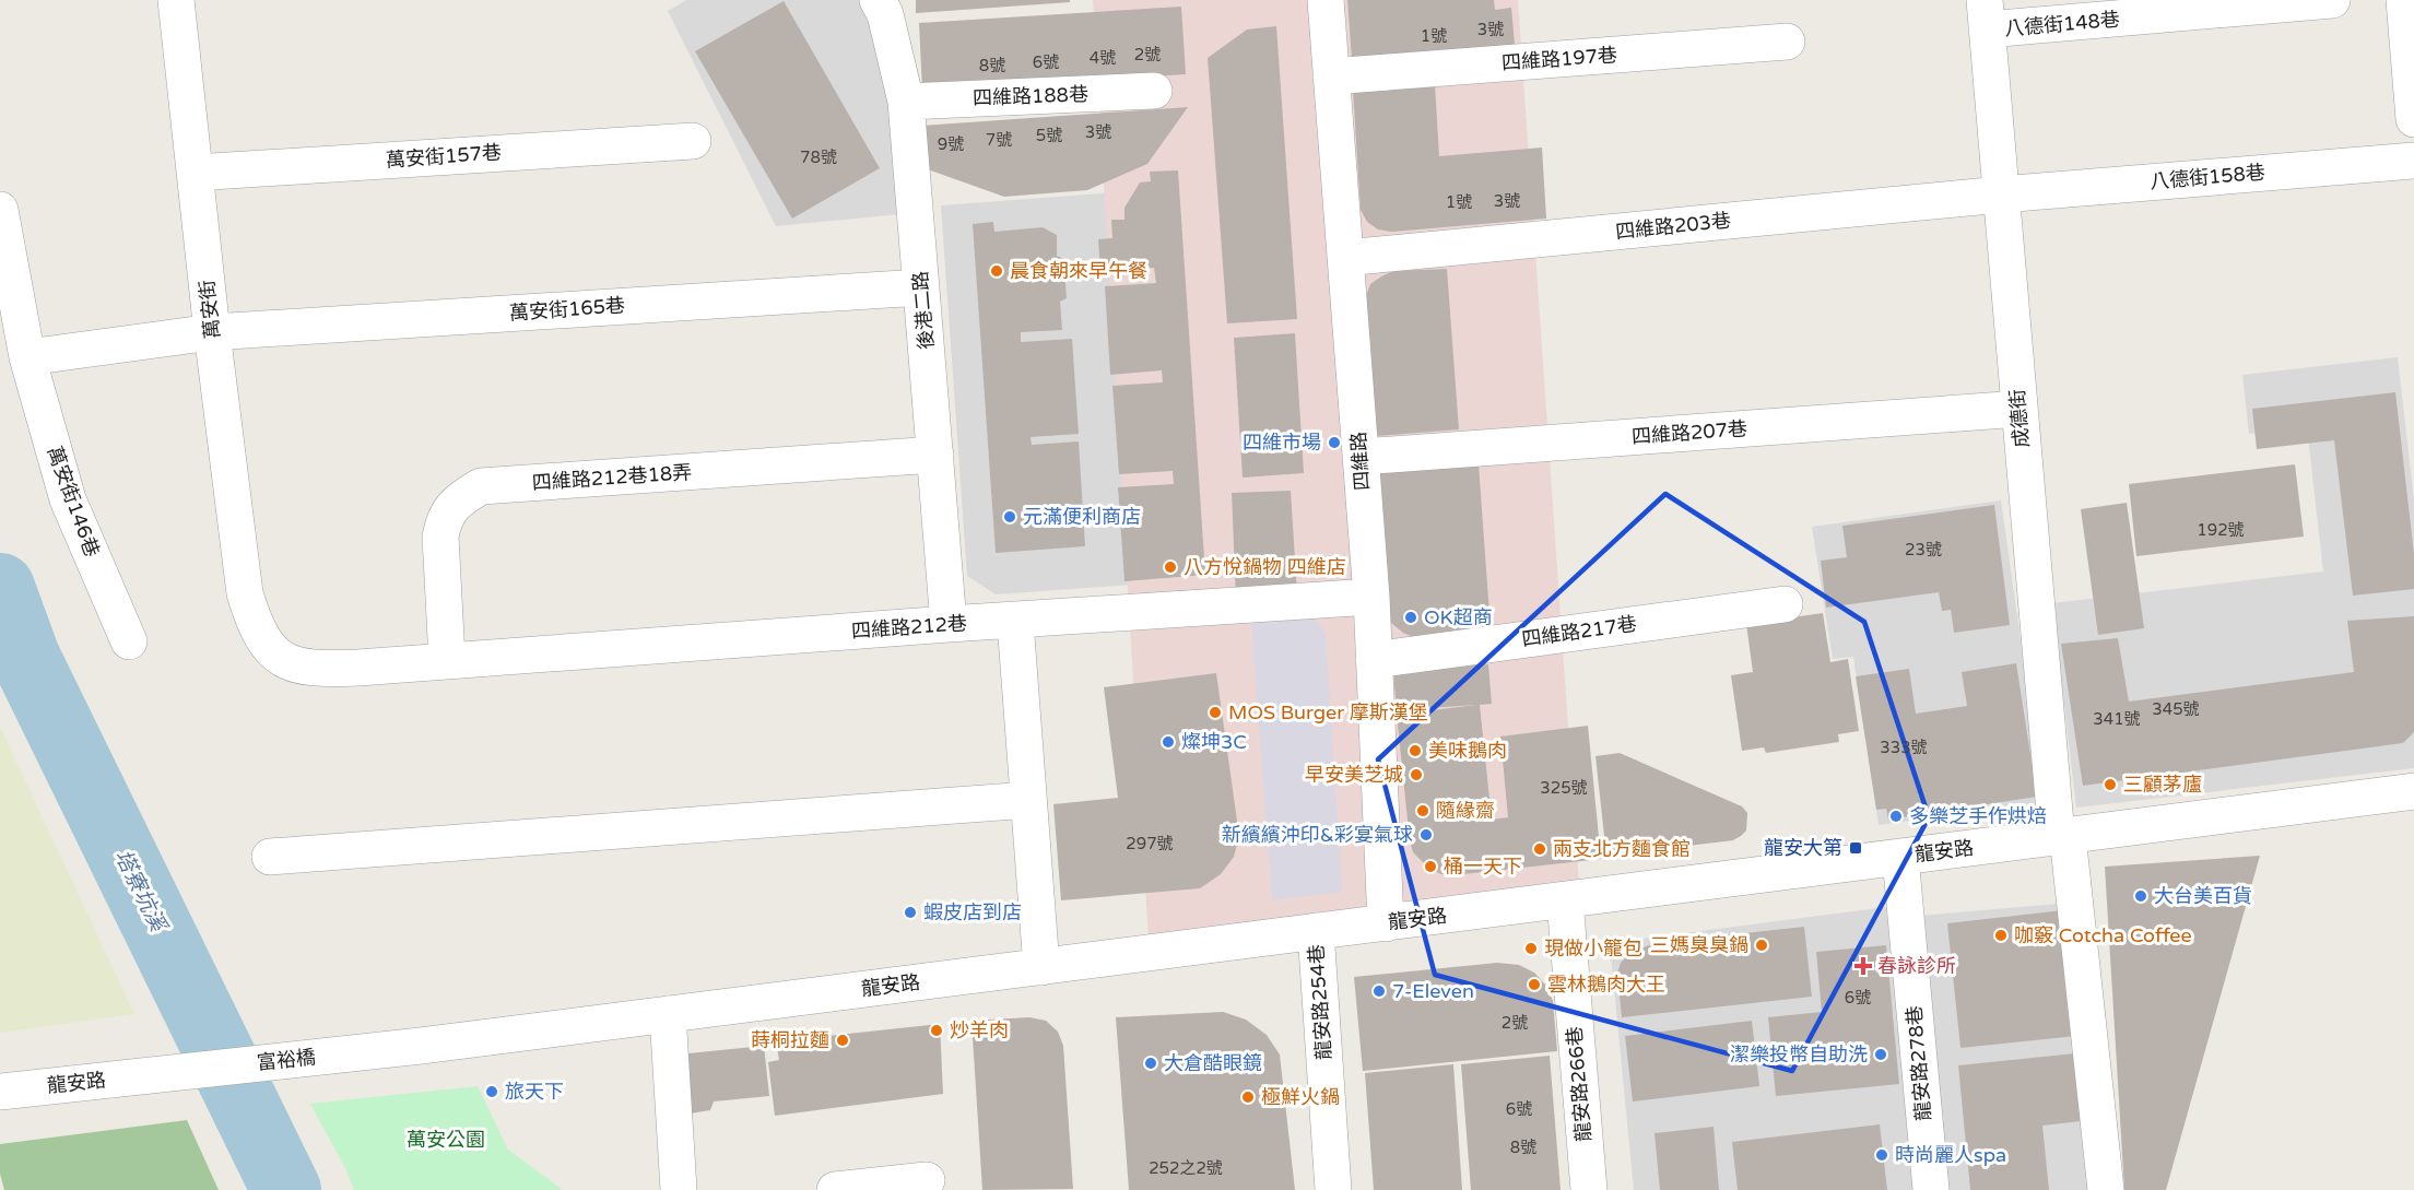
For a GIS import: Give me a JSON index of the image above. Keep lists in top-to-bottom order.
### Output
{
  "streets": {
    "street": [
      "八德街148巷",
      "四維路197巷",
      "四維路188巷",
      "萬安街157巷",
      "八德街158巷",
      "四維路203巷",
      "萬安街",
      "萬安街165巷",
      "後港二路",
      "成德街",
      "四維路207巷",
      "四維路",
      "四維路212巷18弄",
      "萬安街146巷",
      "四維路212巷",
      "四維路217巷",
      "龍安路",
      "龍安路254巷",
      "富裕橋",
      "龍安路278巷",
      "龍安路266巷"
    ]
  },
  "crossings": [
    ["八德街148巷", "成德街"],
    ["四維路197巷", "四維路"],
    ["四維路188巷", "後港二路"],
    ["萬安街157巷", "萬安街"],
    ["八德街158巷", "四維路203巷"],
    ["八德街158巷", "成德街"],
    ["四維路203巷", "成德街"],
    ["四維路203巷", "四維路"],
    ["萬安街", "萬安街165巷"],
    ["萬安街", "四維路212巷18弄"],
    ["萬安街", "四維路212巷"],
    ["萬安街165巷", "後港二路"],
    ["後港二路", "四維路212巷18弄"],
    ["後港二路", "四維路212巷"],
    ["成德街", "四維路207巷"],
    ["成德街", "龍安路"],
    ["四維路207巷", "四維路"],
    ["四維路", "四維路212巷"],
    ["四維路", "四維路217巷"],
    ["四維路", "龍安路"],
    ["四維路212巷18弄", "四維路212巷"],
    ["龍安路", "龍安路254巷"],
    ["龍安路", "富裕橋"],
    ["龍安路", "龍安路278巷"],
    ["龍安路", "龍安路266巷"]
  ],
  "water": ["塔寮坑溪"],
  "parks": ["萬安公園"],
  "places": {
    "other": [
      "晨食朝來早午餐",
      "四維市場",
      "元滿便利商店",
      "八方悅鍋物 四維店",
      "OK超商",
      "MOS Burger 摩斯漢堡",
      "燦坤3C",
      "美味鵝肉",
      "早安美芝城",
      "三顧茅廬",
      "隨緣齋",
      "多樂芝手作烘焙",
      "新繽繽沖印&彩宴氣球",
      "兩支北方麵食館",
      "桶一天下",
      "大台美百貨",
      "蝦皮店到店",
      "咖竅 Cotcha Coffee",
      "三媽臭臭鍋",
      "現做小籠包",
      "雲林鵝肉大王",
      "7-Eleven",
      "炒羊肉",
      "蒔桐拉麵",
      "潔樂投幣自助洗",
      "大倉酷眼鏡",
      "旅天下",
      "極鮮火鍋",
      "時尚麗人spa"
    ],
    "transit": ["龍安大第"],
    "health": ["春詠診所"]
  },
  "house_numbers": [
    "3號",
    "1號",
    "2號",
    "4號",
    "6號",
    "8號",
    "3號",
    "5號",
    "7號",
    "9號",
    "78號",
    "3號",
    "1號",
    "192號",
    "23號",
    "345號",
    "341號",
    "333號",
    "325號",
    "297號",
    "6號",
    "2號",
    "6號",
    "8號",
    "252之2號"
  ]
}
